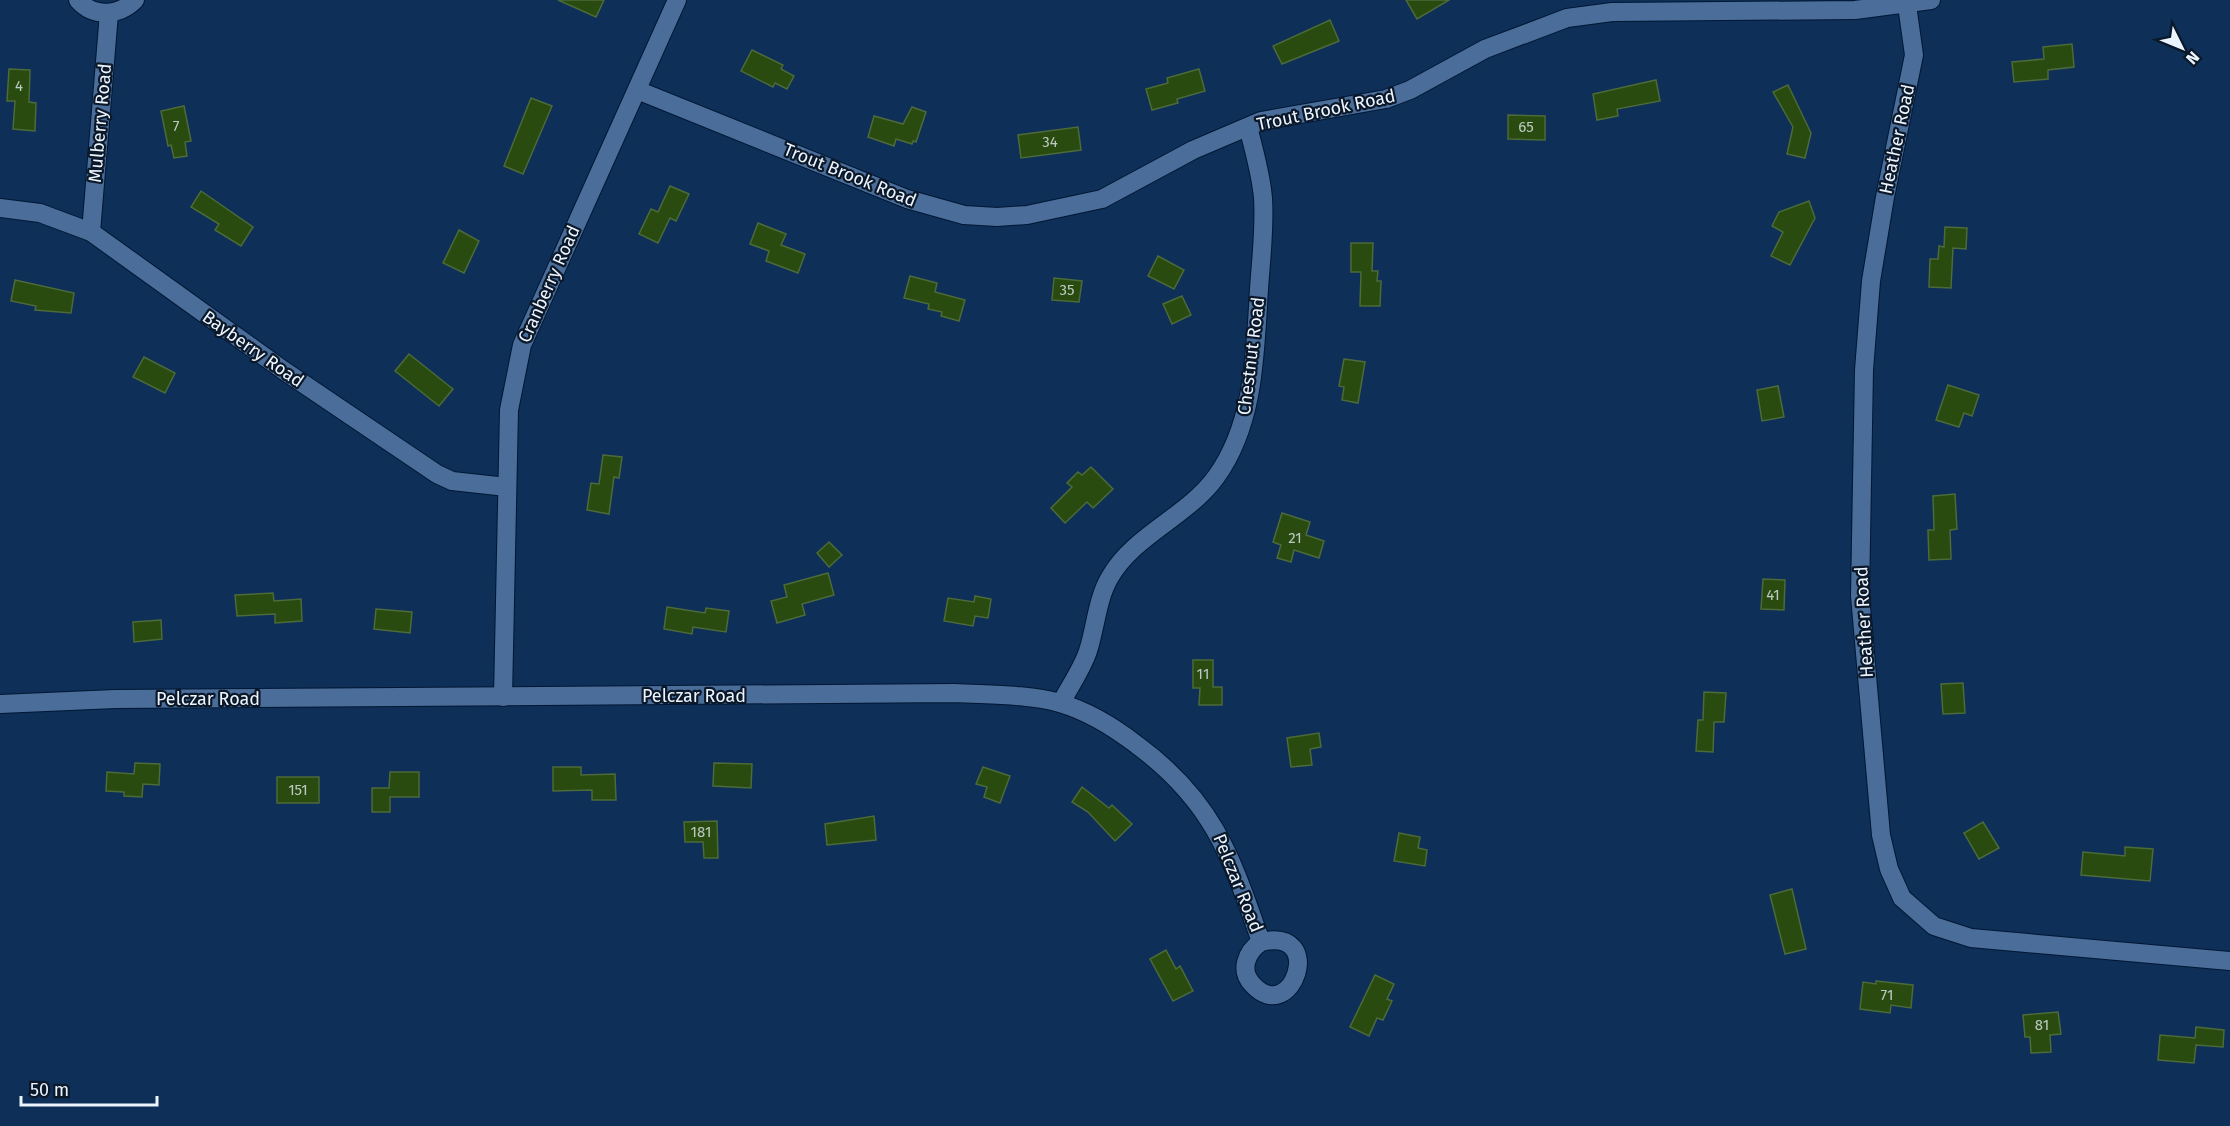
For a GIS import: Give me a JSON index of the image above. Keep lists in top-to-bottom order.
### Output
{
  "streets": {
    "street": [
      "Trout Brook Road",
      "Mulberry Road",
      "Heather Road",
      "Cranberry Road",
      "Bayberry Road",
      "Chestnut Road",
      "Pelczar Road"
    ]
  },
  "crossings": [
    ["Trout Brook Road", "Heather Road"],
    ["Trout Brook Road", "Cranberry Road"],
    ["Trout Brook Road", "Chestnut Road"],
    ["Mulberry Road", "Bayberry Road"],
    ["Cranberry Road", "Bayberry Road"],
    ["Cranberry Road", "Pelczar Road"],
    ["Chestnut Road", "Pelczar Road"]
  ],
  "house_numbers": [
    "4",
    "7",
    "65",
    "34",
    "35",
    "21",
    "41",
    "11",
    "151",
    "181",
    "71",
    "81"
  ],
  "scale_bar": "50 m",
  "north": "bottom right"
}
